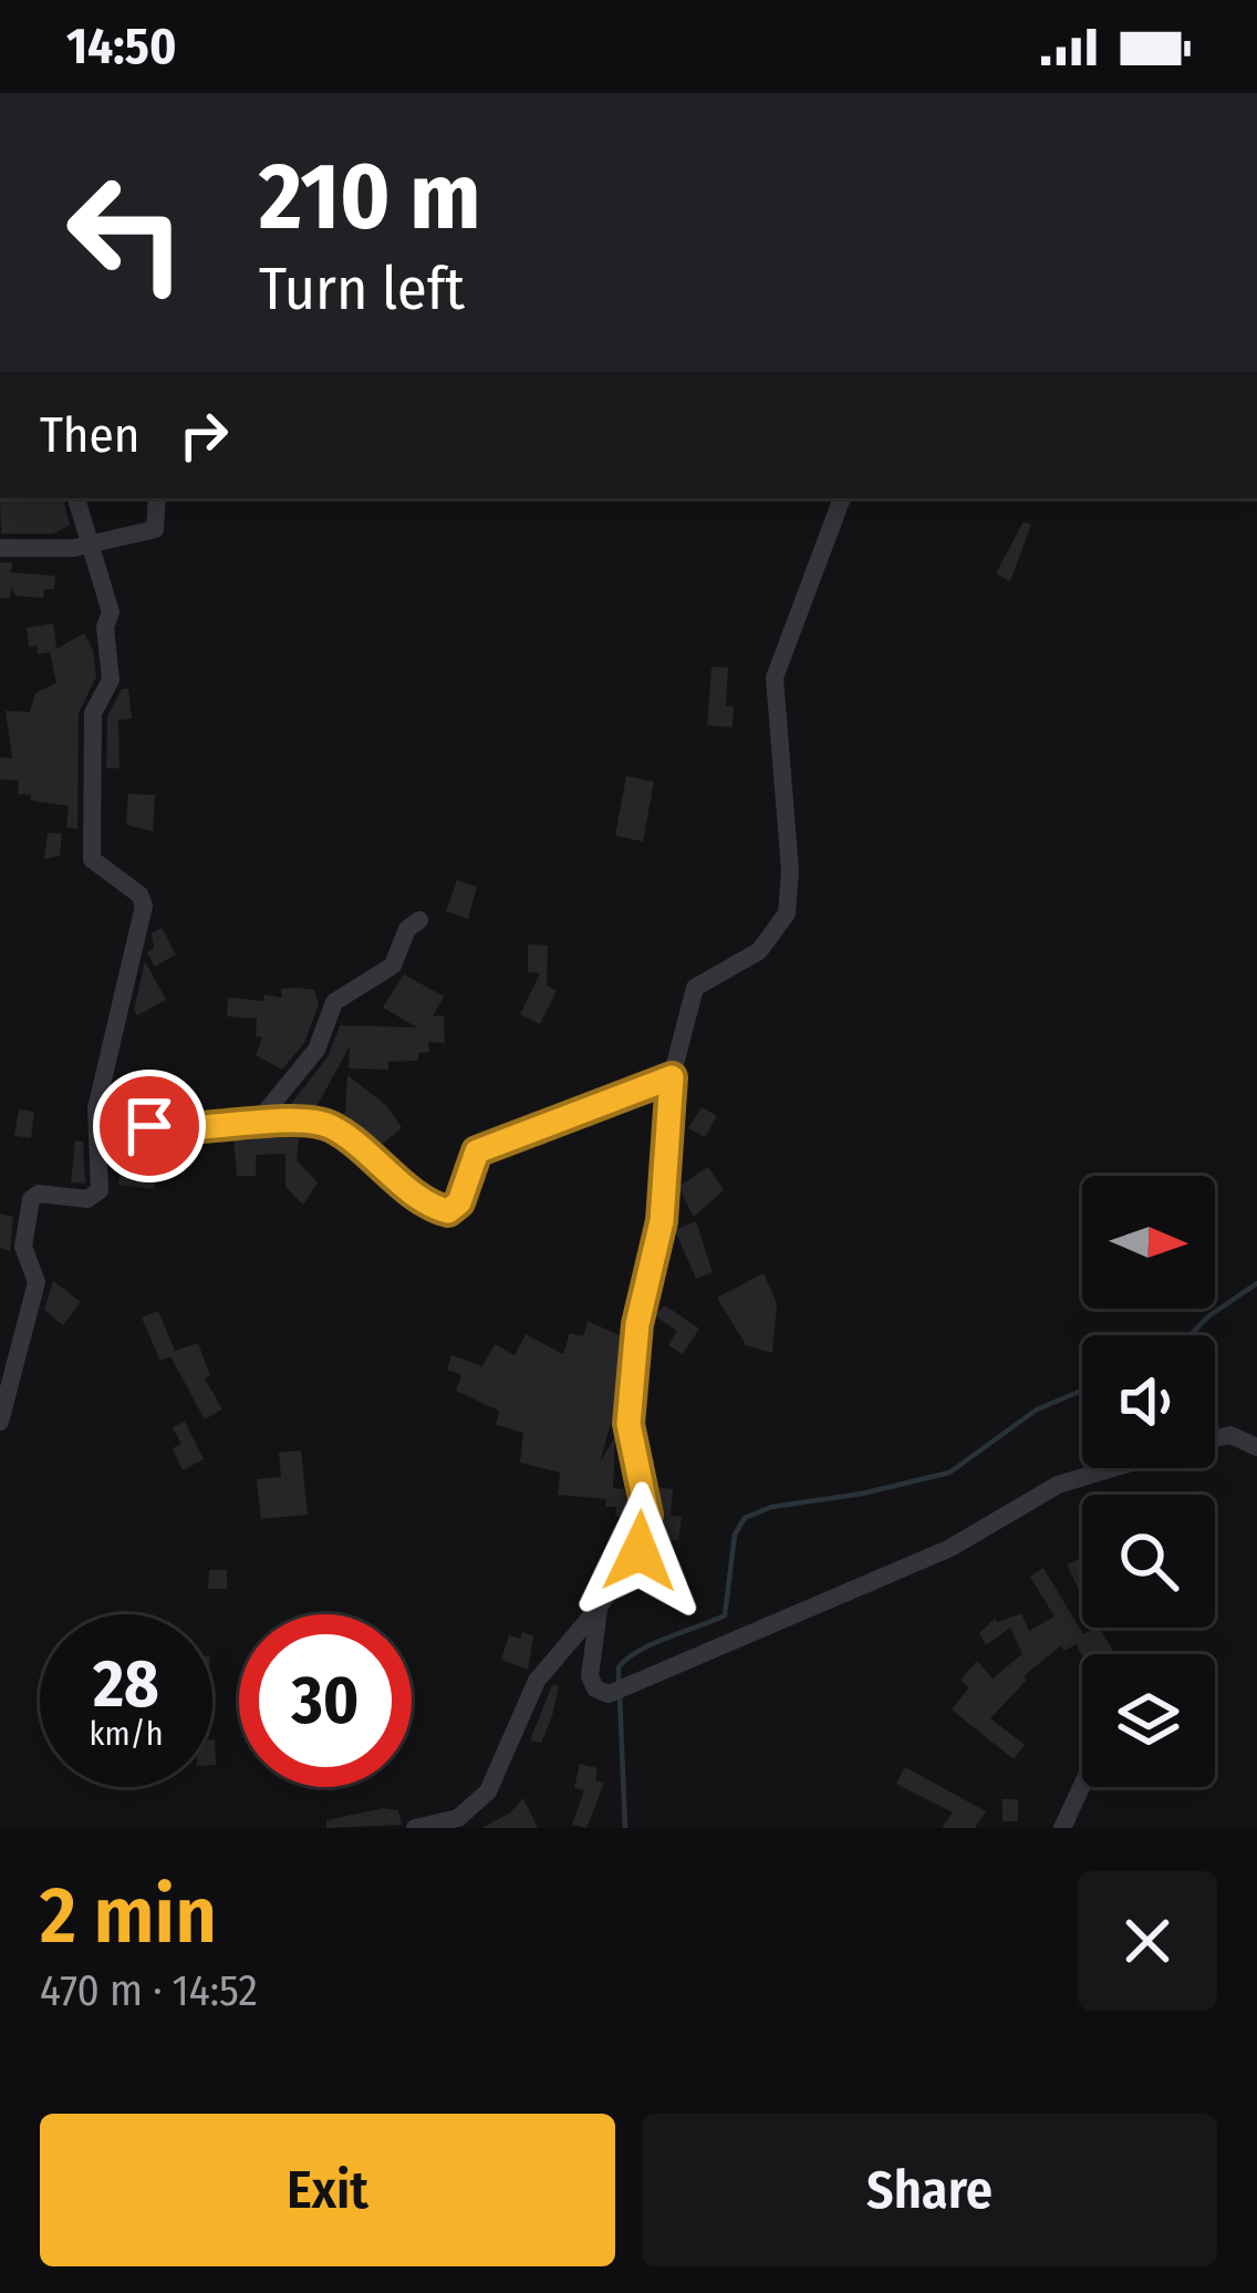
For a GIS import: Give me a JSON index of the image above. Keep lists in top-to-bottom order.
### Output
{
  "north": "right",
  "page": {
    "status": "14:50",
    "turn": ["210 m", "Turn left"],
    "then": "Then",
    "speed": "28 km/h",
    "limit": "30",
    "heading": ["2 min", "470 m · 14:52"],
    "buttons": ["Exit", "Share"]
  }
}
